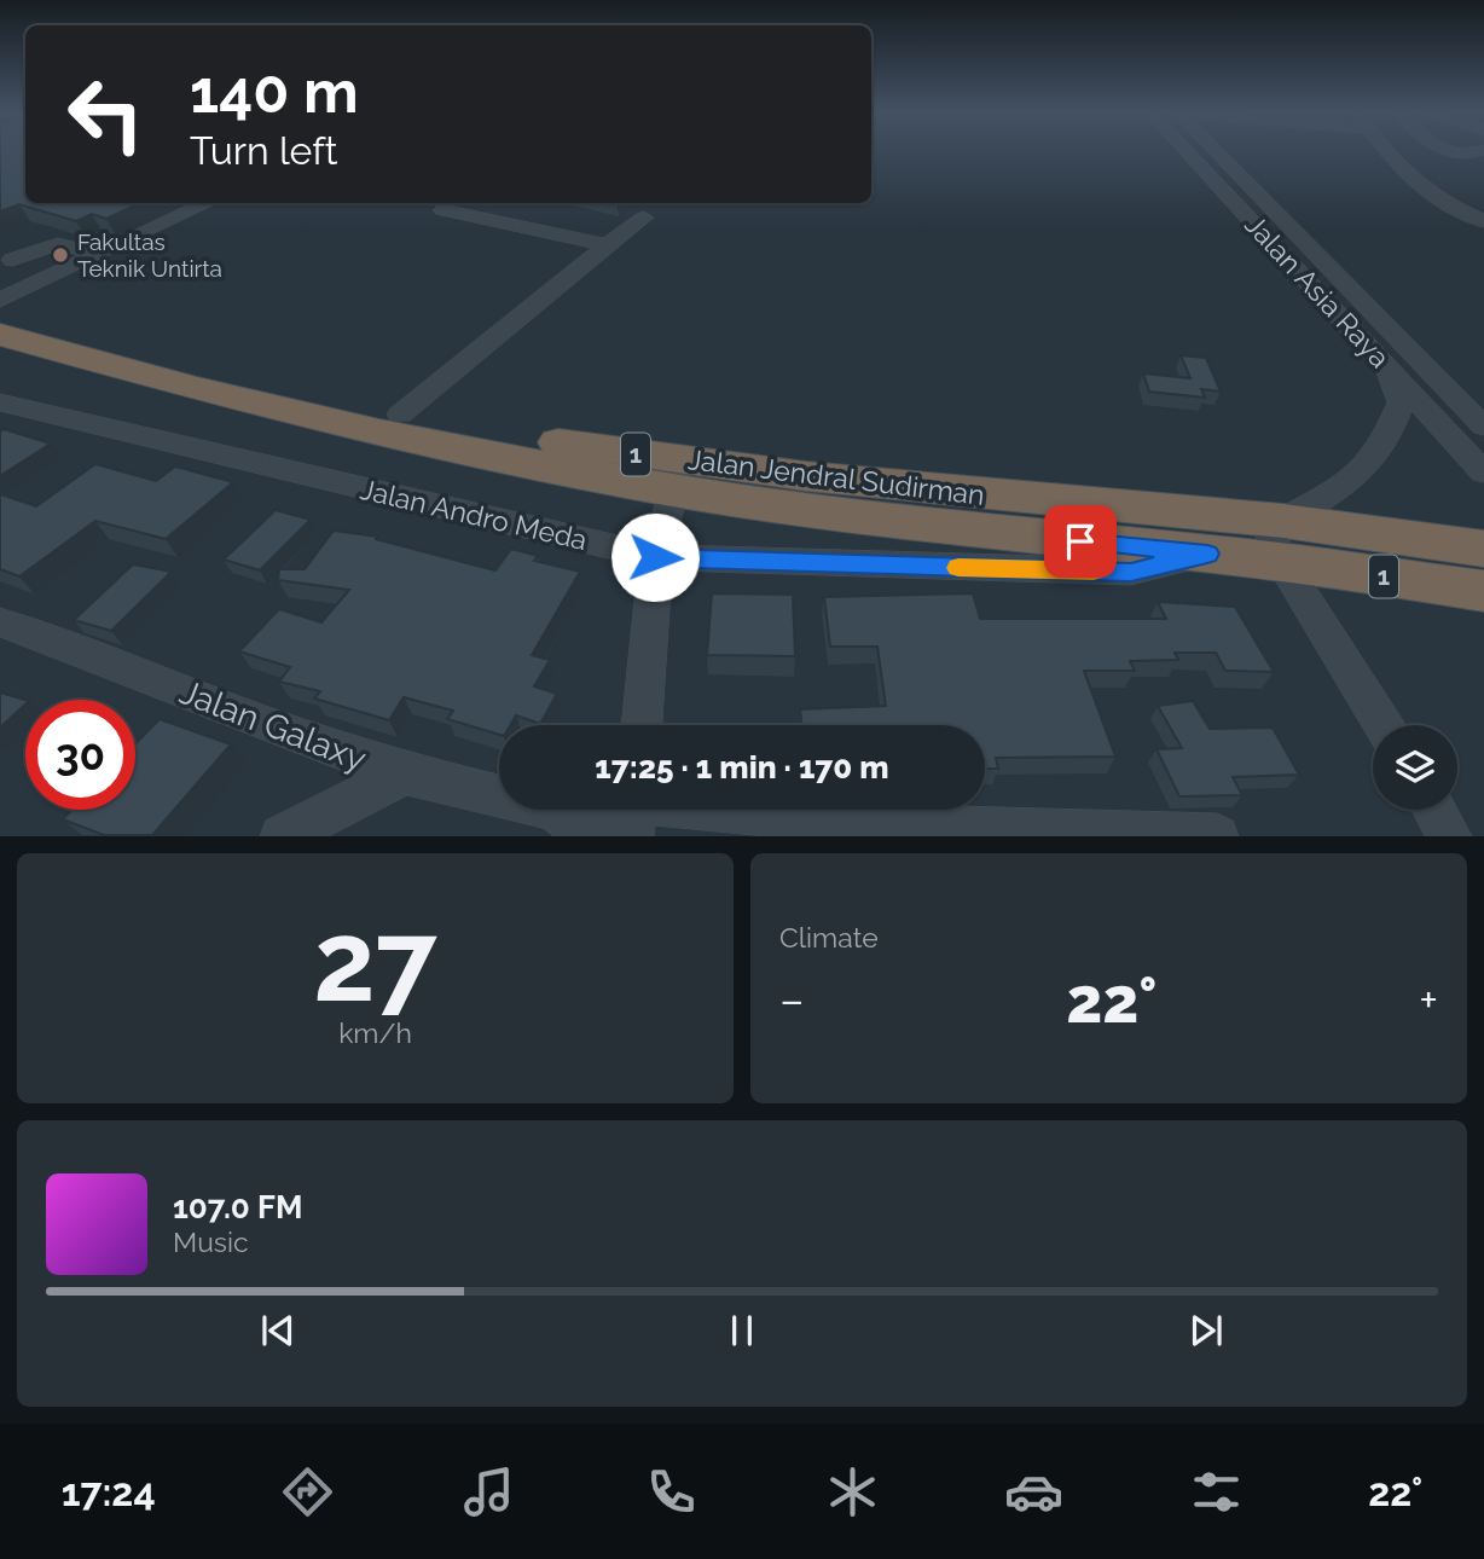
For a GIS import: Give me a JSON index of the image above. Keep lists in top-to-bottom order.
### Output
{
  "streets": {
    "highway": ["1", "Jalan Jendral Sudirman"],
    "street": ["Jalan Asia Raya", "Jalan Andro Meda", "Jalan Galaxy"]
  },
  "crossings": [
    ["1", "Jalan Jendral Sudirman"],
    ["1", "Jalan Andro Meda"]
  ],
  "places": ["Fakultas Teknik Untirta"],
  "page": {
    "turn": ["140 m", "Turn left"],
    "limit": "30",
    "trip": "17:25 · 1 min · 170 m",
    "tile": [
      ["27", "km/h"],
      "Climate"
    ],
    "heat": ["−", "22°", "+"],
    "song": ["107.0 FM", "Music"],
    "tabs": ["17:24", "22°"]
  }
}
